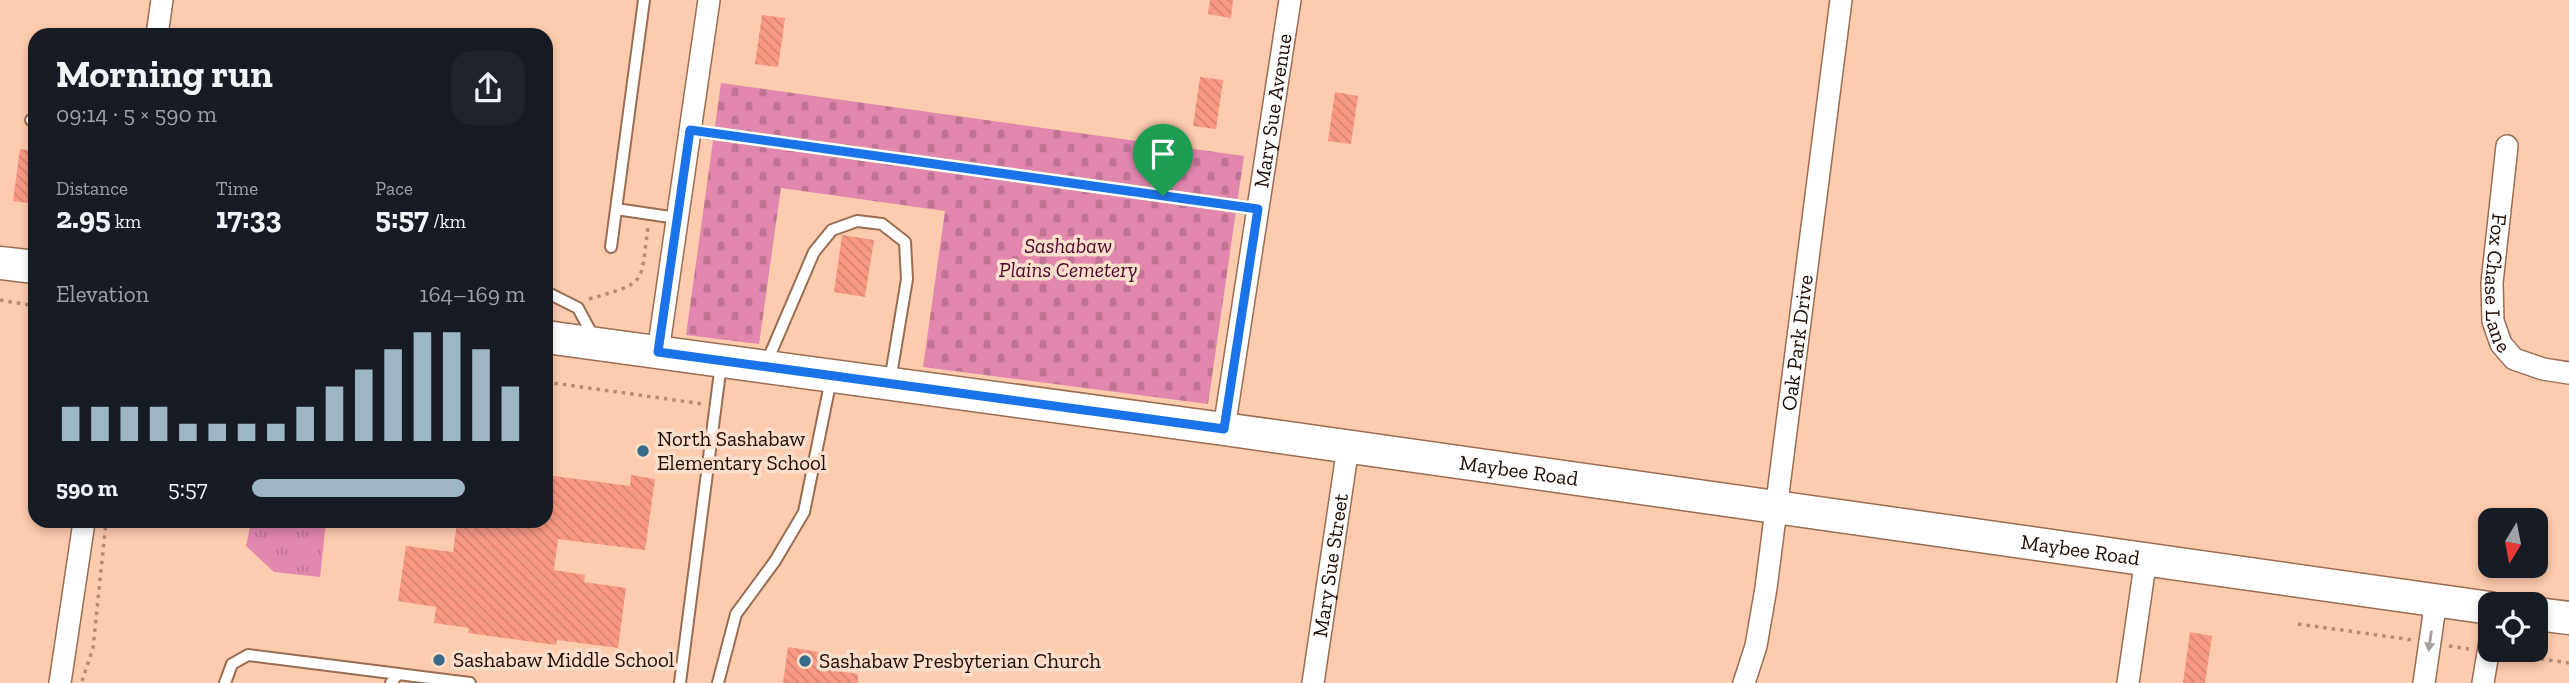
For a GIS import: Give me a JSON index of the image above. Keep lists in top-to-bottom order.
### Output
{
  "streets": {
    "main road": ["Maybee Road"],
    "street": [
      "Mary Sue Avenue",
      "Fox Chase Lane",
      "Oak Park Drive",
      "Mary Sue Street"
    ]
  },
  "crossings": [
    ["Mary Sue Avenue", "Maybee Road"],
    ["Oak Park Drive", "Maybee Road"],
    ["Maybee Road", "Mary Sue Street"]
  ],
  "parks": ["Sashabaw Plains Cemetery"],
  "places": ["North Sashabaw Elementary School", "Sashabaw Middle School", "Sashabaw Presbyterian Church"],
  "north": "bottom",
  "page": {
    "heading": ["Morning run", "09:14 · 5 × 590 m"],
    "stats": [
      ["Distance", "2.95 km"],
      ["Time", "17:33"],
      ["Pace", "5:57 /km"]
    ],
    "chart": ["Elevation", "164–169 m"],
    "list": [
      {
        "name": "590 m",
        "note": "5:57"
      }
    ]
  }
}
